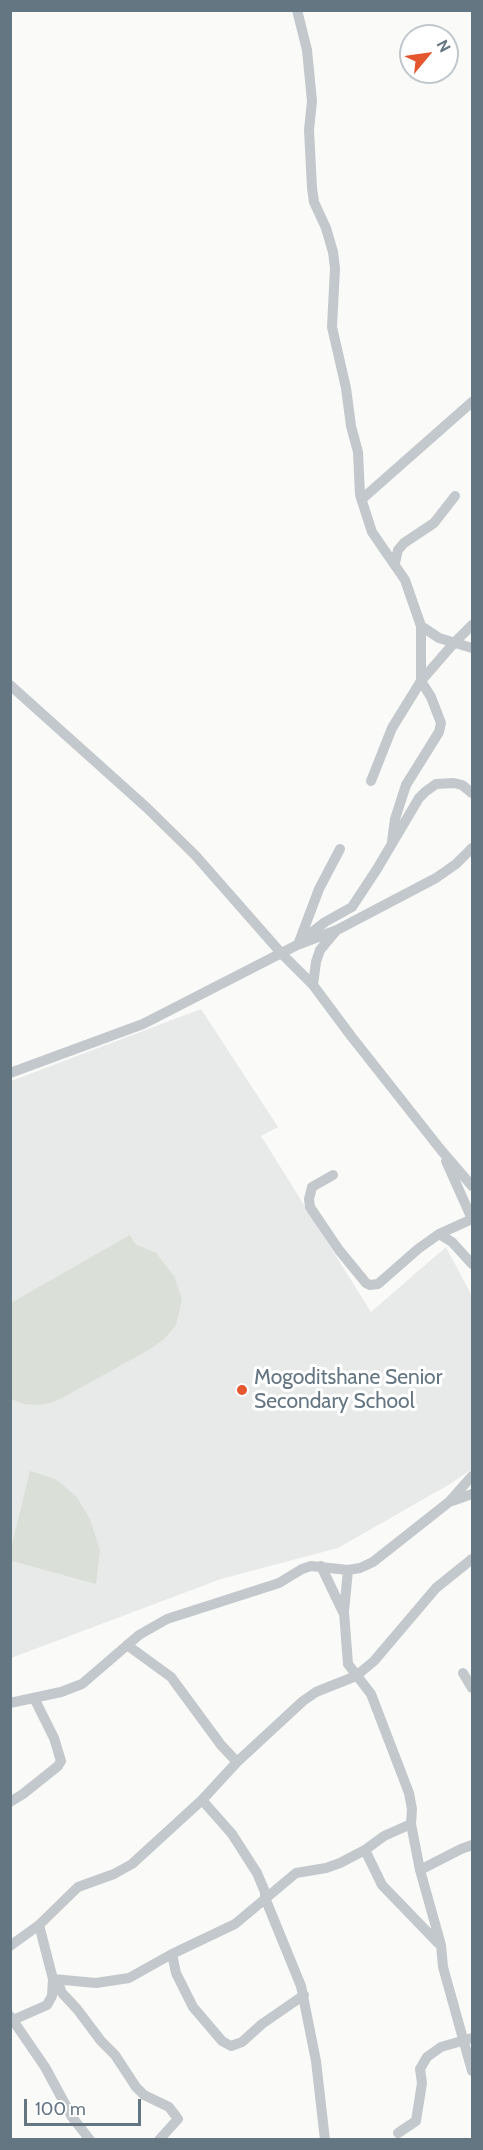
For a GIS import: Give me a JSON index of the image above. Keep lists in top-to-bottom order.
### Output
{
  "places": ["Mogoditshane Senior Secondary School"],
  "scale_bar": "100 m",
  "north": "top right"
}
